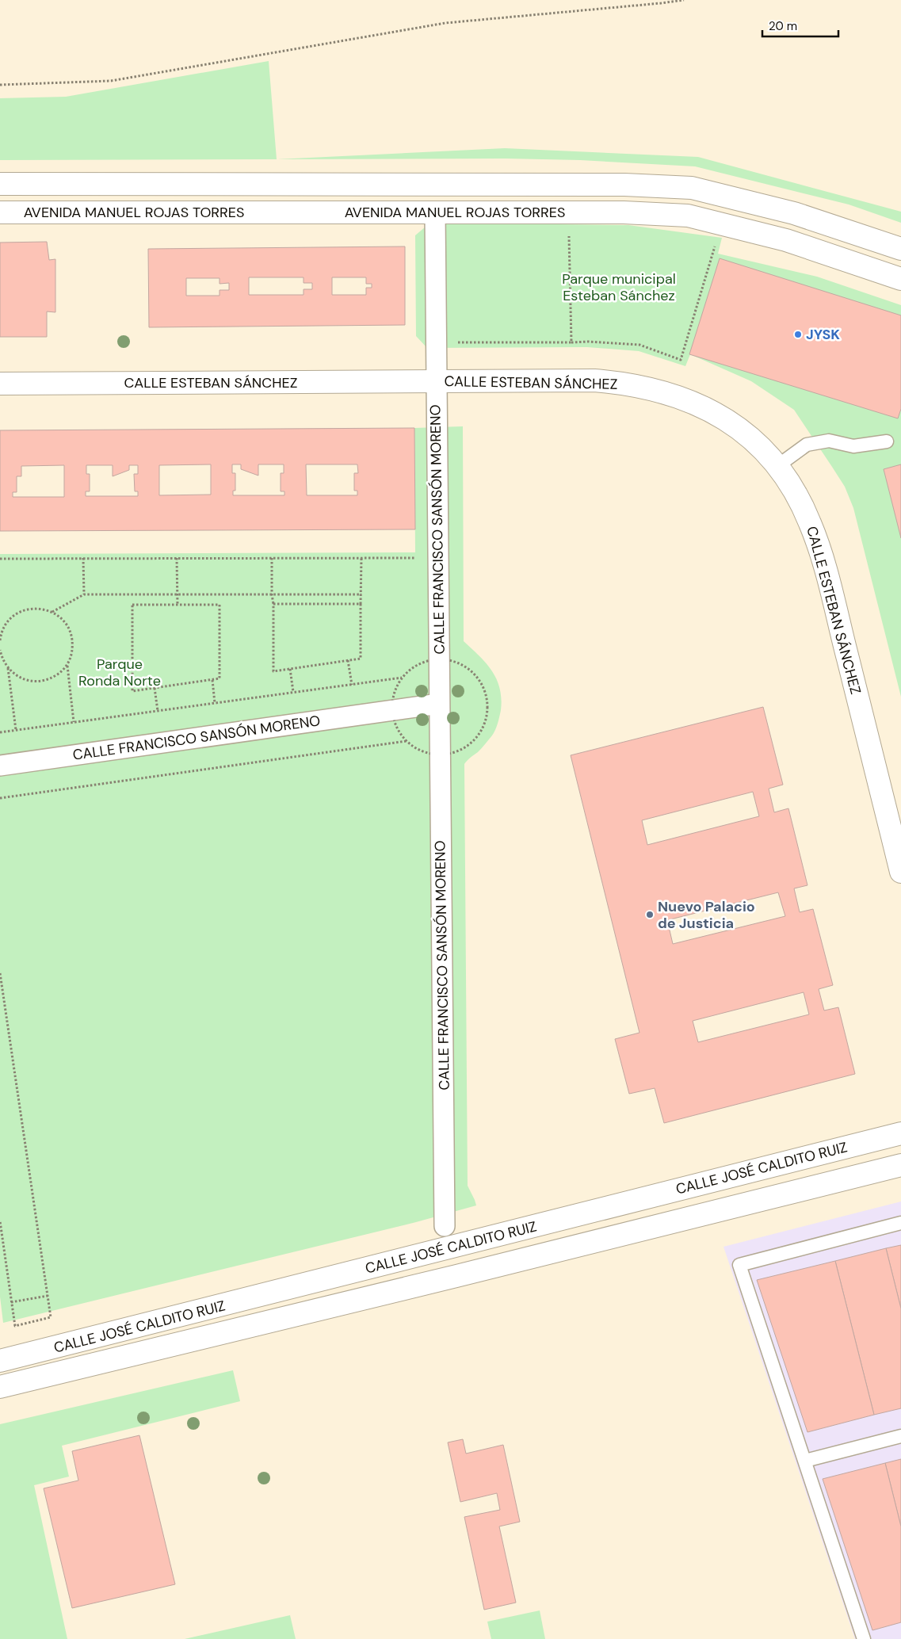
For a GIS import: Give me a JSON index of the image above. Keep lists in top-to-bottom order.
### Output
{
  "streets": {
    "main road": ["AVENIDA MANUEL ROJAS TORRES", "CALLE ESTEBAN SÁNCHEZ", "CALLE JOSÉ CALDITO RUIZ"],
    "street": ["CALLE FRANCISCO SANSÓN MORENO"]
  },
  "crossings": [
    ["AVENIDA MANUEL ROJAS TORRES", "CALLE FRANCISCO SANSÓN MORENO"],
    ["CALLE ESTEBAN SÁNCHEZ", "CALLE FRANCISCO SANSÓN MORENO"]
  ],
  "parks": ["Parque municipal Esteban Sánchez", "Parque Ronda Norte"],
  "places": ["JYSK", "Nuevo Palacio de Justicia"],
  "scale_bar": "20 m"
}
